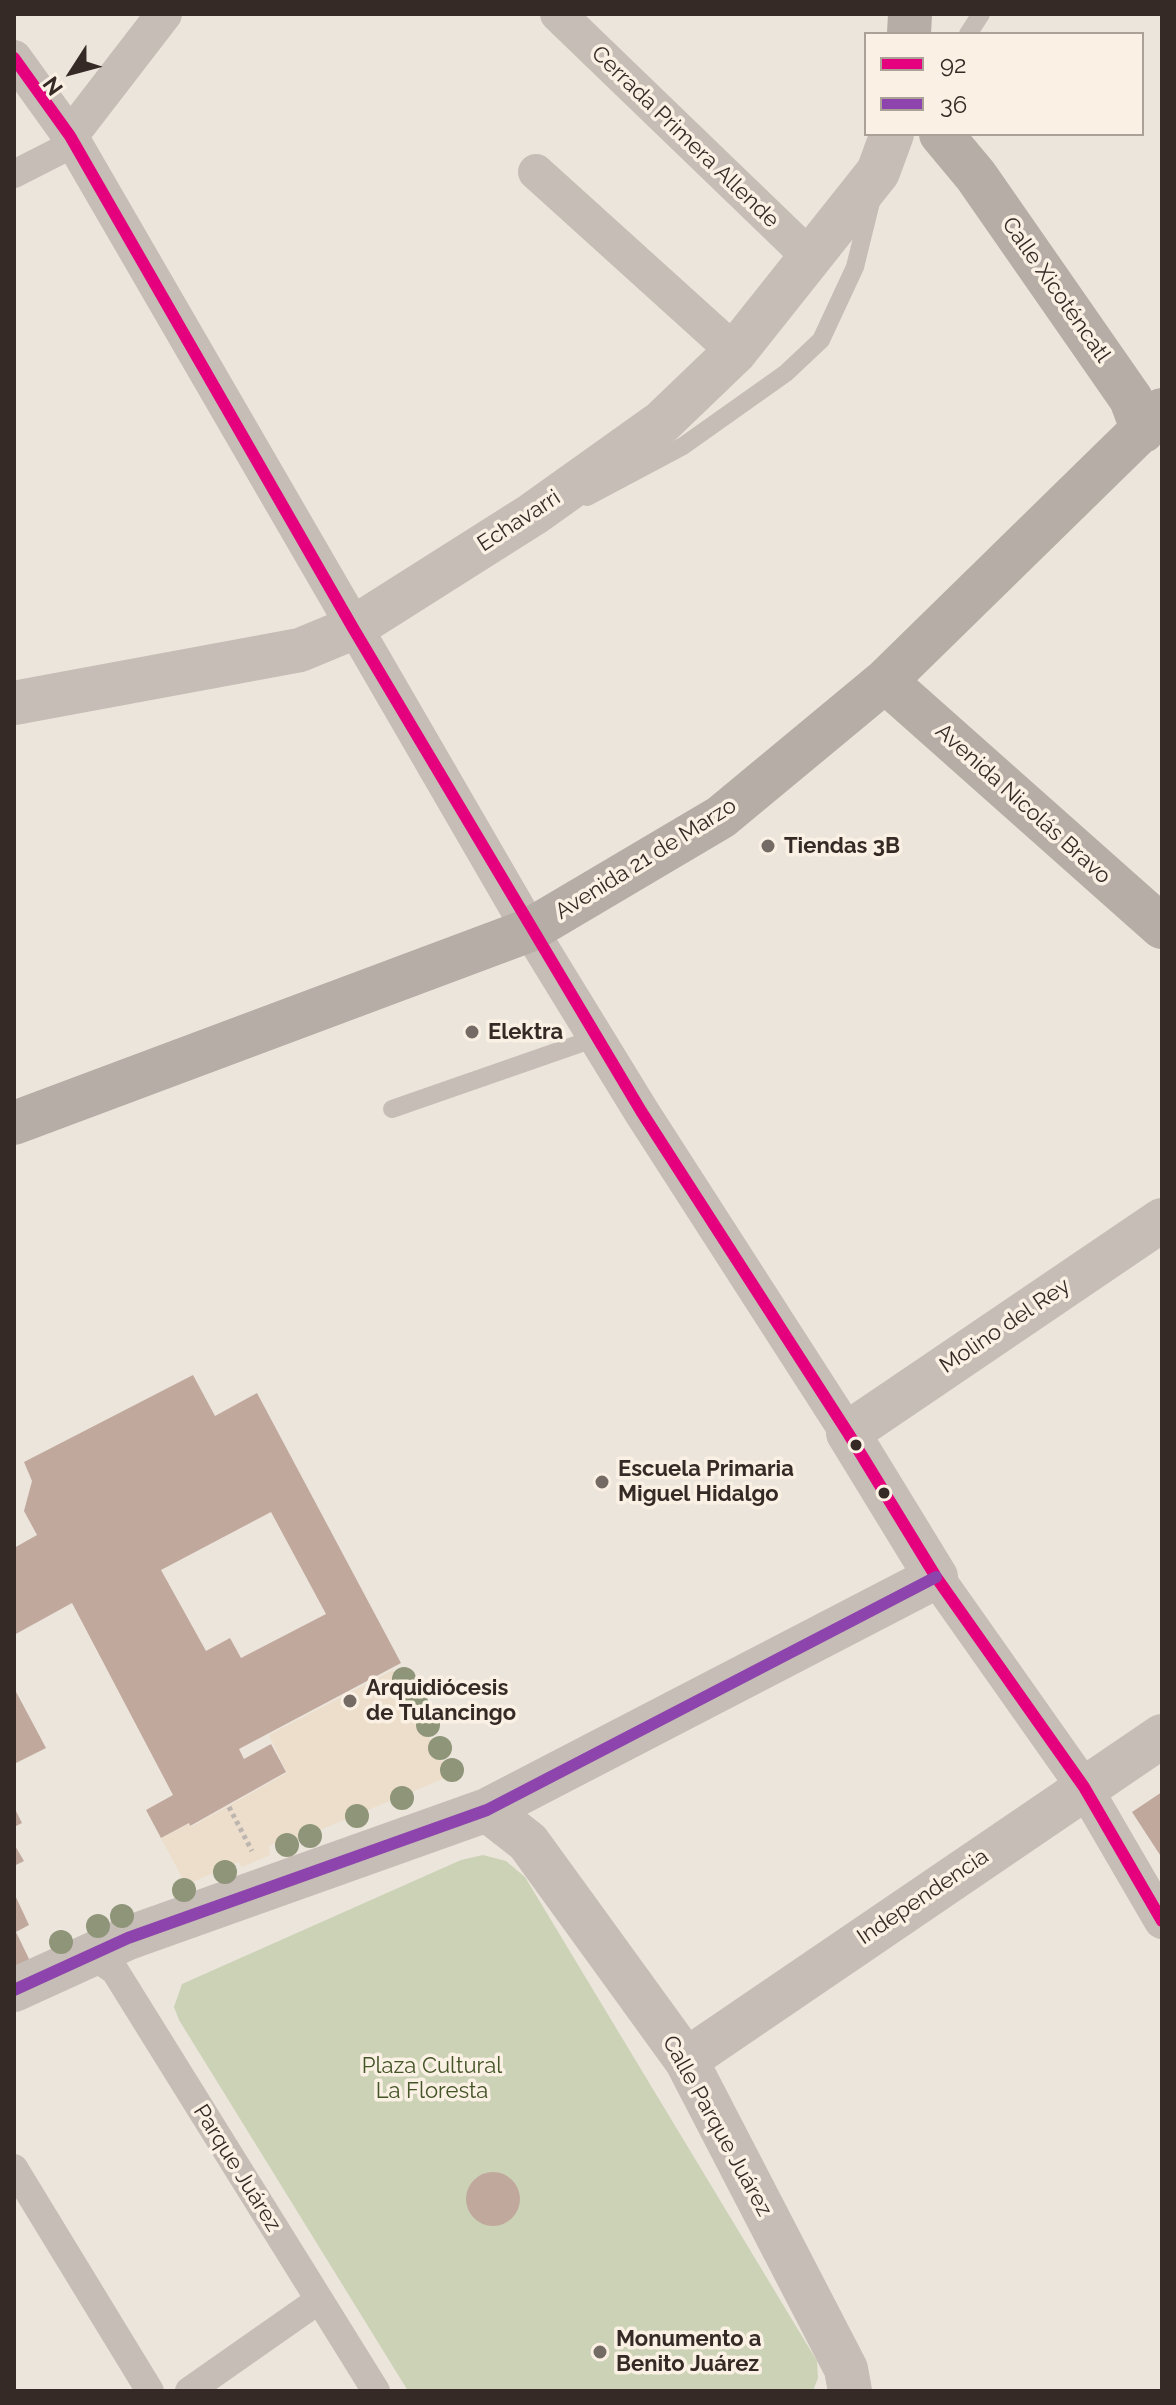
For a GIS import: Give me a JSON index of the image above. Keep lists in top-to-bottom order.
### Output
{
  "streets": {
    "main road": ["Calle Xicoténcatl", "Avenida Nicolás Bravo", "Avenida 21 de Marzo"],
    "street": [
      "Cerrada Primera Allende",
      "Echavarri",
      "Molino del Rey",
      "Independencia",
      "Calle Parque Juárez",
      "Parque Juárez"
    ]
  },
  "crossings": [
    ["Cerrada Primera Allende", "Echavarri"],
    ["Calle Xicoténcatl", "Avenida 21 de Marzo"],
    ["Avenida Nicolás Bravo", "Avenida 21 de Marzo"],
    ["Independencia", "Calle Parque Juárez"]
  ],
  "parks": ["Plaza Cultural La Floresta"],
  "places": [
    "Tiendas 3B",
    "Elektra",
    "Escuela Primaria Miguel Hidalgo",
    "Arquidiócesis de Tulancingo",
    "Monumento a Benito Juárez"
  ],
  "lines": ["transit line 92", "transit line 36"],
  "legend": ["92", "36"],
  "north": "bottom left"
}
